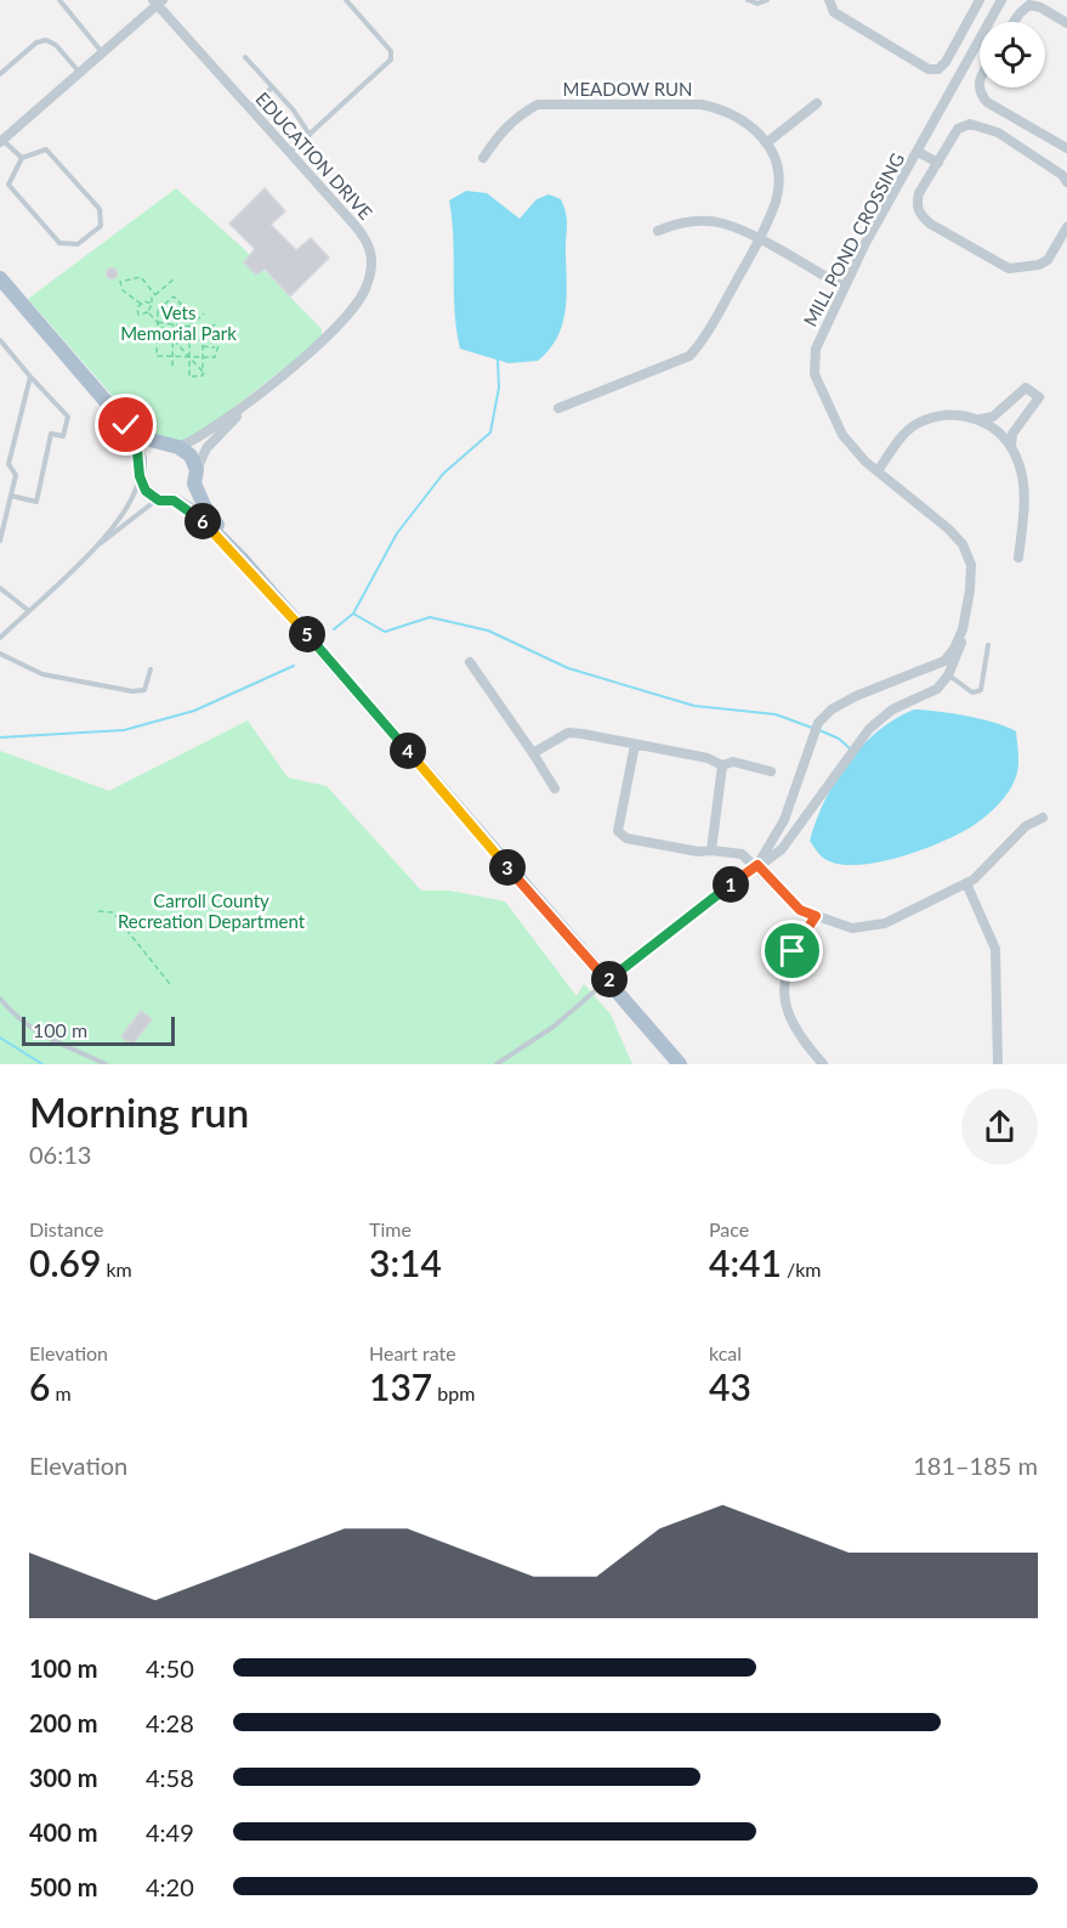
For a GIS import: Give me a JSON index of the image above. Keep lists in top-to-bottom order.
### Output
{
  "streets": {
    "street": ["MEADOW RUN", "EDUCATION DRIVE", "MILL POND CROSSING"]
  },
  "parks": ["Vets Memorial Park", "Carroll County Recreation Department"],
  "scale_bar": "100 m",
  "page": {
    "pins": [
      "6",
      "5",
      "4",
      "3",
      "1",
      "2"
    ],
    "scale": "100 m",
    "heading": ["Morning run", "06:13"],
    "stats": [
      ["Distance", "0.69 km"],
      ["Time", "3:14"],
      ["Pace", "4:41 /km"],
      ["Elevation", "6 m"],
      ["Heart rate", "137 bpm"],
      ["kcal", "43"]
    ],
    "chart": ["Elevation", "181–185 m"],
    "list": [
      {
        "name": "100 m",
        "note": "4:50"
      },
      {
        "name": "200 m",
        "note": "4:28"
      },
      {
        "name": "300 m",
        "note": "4:58"
      },
      {
        "name": "400 m",
        "note": "4:49"
      },
      {
        "name": "500 m",
        "note": "4:20"
      }
    ]
  }
}
